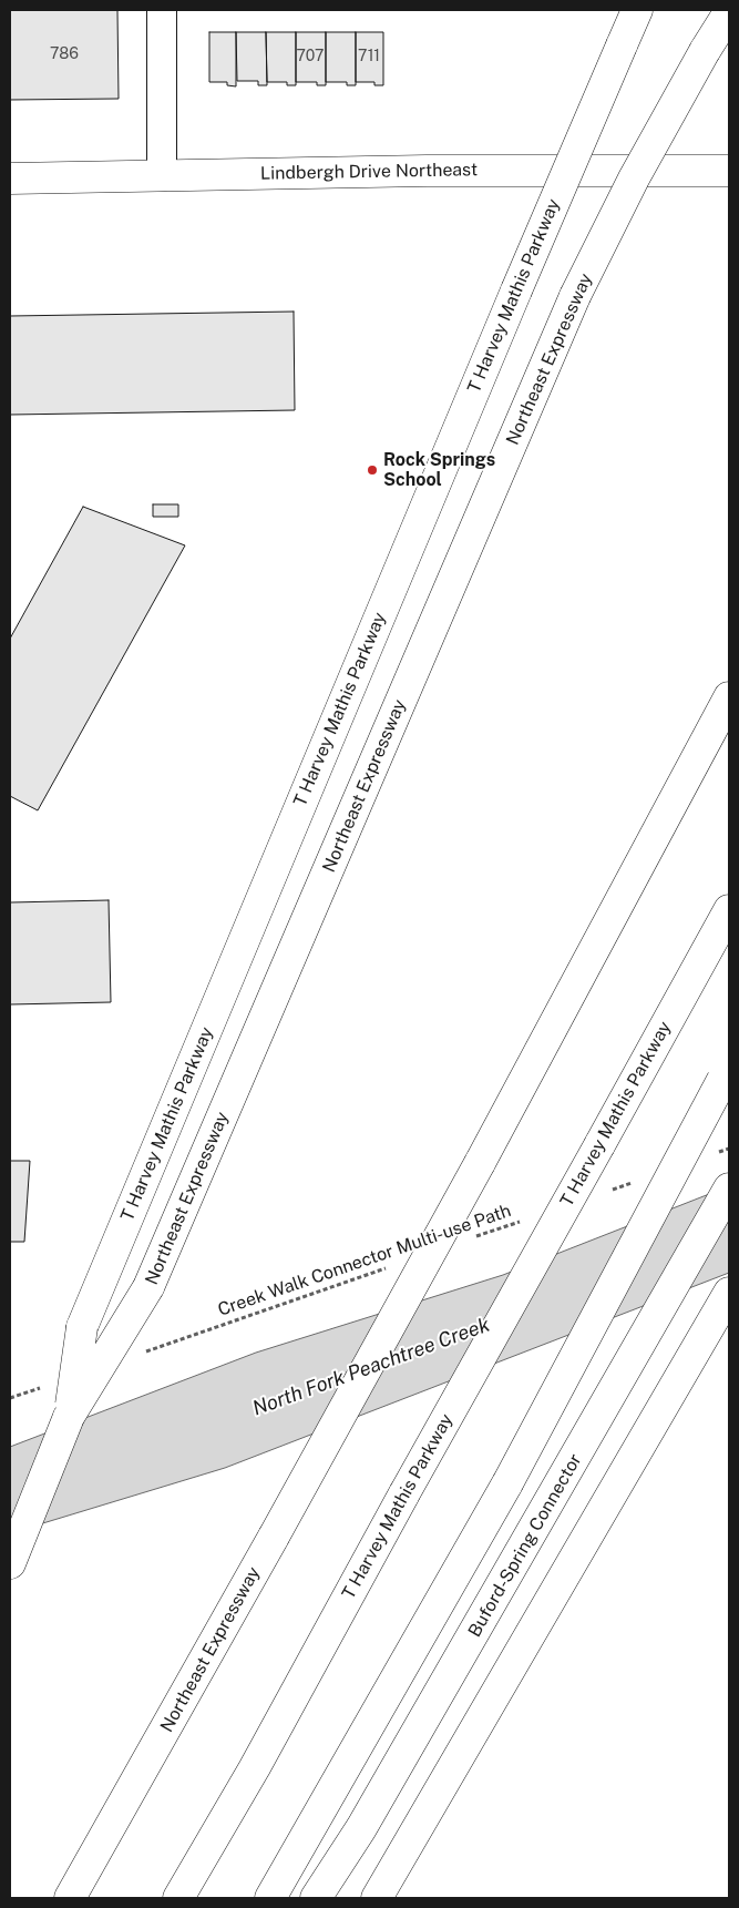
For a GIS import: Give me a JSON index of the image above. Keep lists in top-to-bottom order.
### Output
{
  "streets": {
    "main road": [
      "Lindbergh Drive Northeast",
      "T Harvey Mathis Parkway",
      "Northeast Expressway",
      "Buford-Spring Connector"
    ],
    "path": ["Creek Walk Connector Multi-use Path"]
  },
  "crossings": [
    ["T Harvey Mathis Parkway", "Northeast Expressway"]
  ],
  "water": ["North Fork Peachtree Creek"],
  "places": ["Rock Springs School"],
  "house_numbers": ["786", "707", "711"]
}
